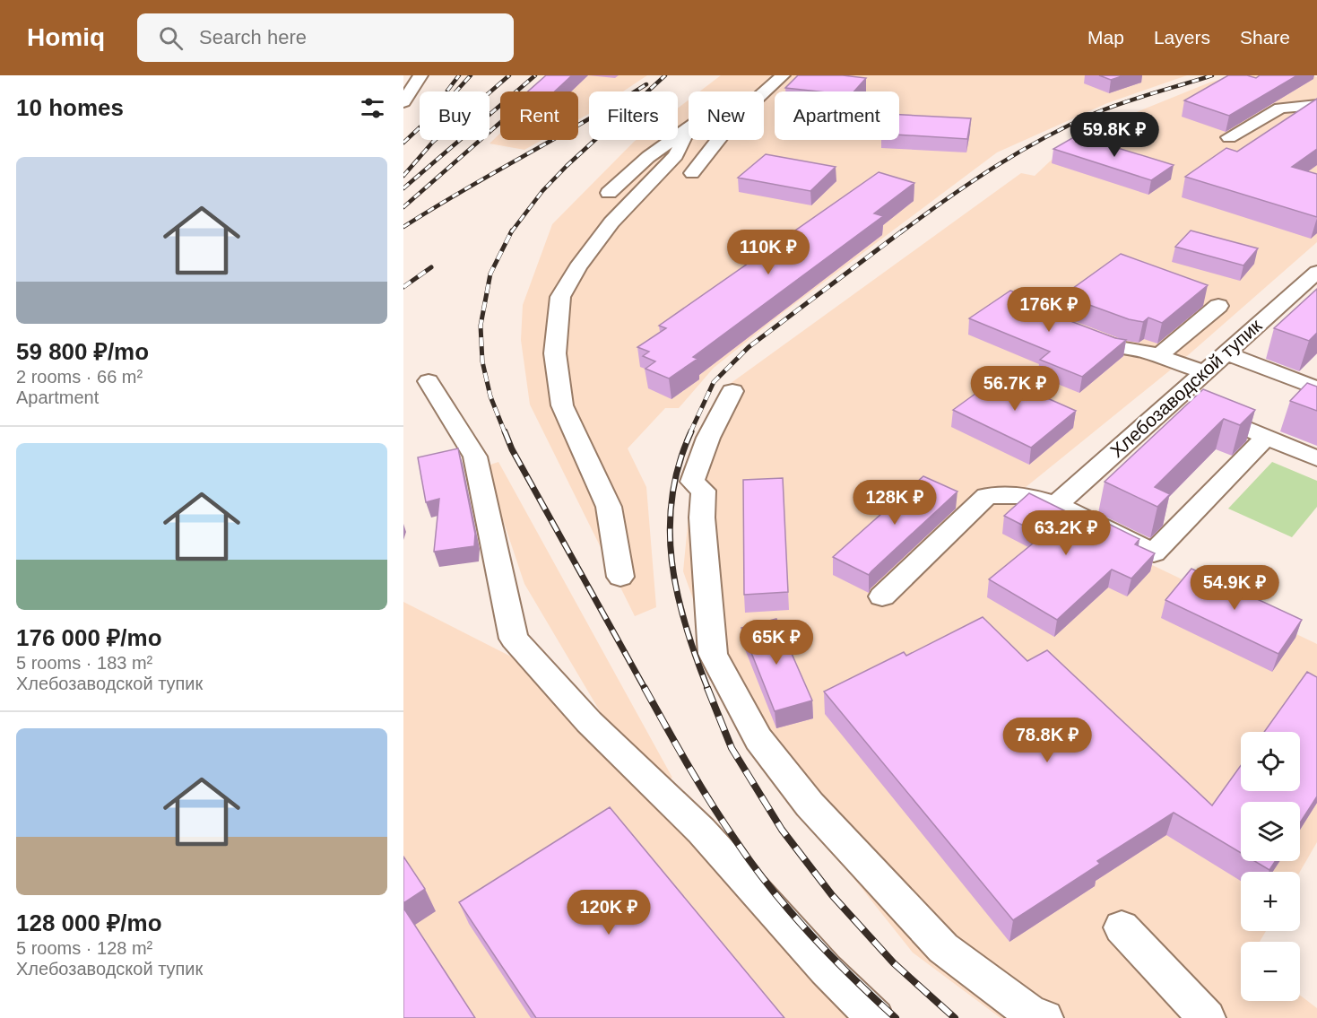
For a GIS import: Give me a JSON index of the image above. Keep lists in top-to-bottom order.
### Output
{
  "streets": {
    "street": ["Хлебозаводской тупик"]
  },
  "page": {
    "header": "Homiq",
    "search": "Search here",
    "nav": ["Map", "Layers", "Share"],
    "heading": "10 homes",
    "chip": [
      "Buy",
      "Rent",
      "Filters",
      "New",
      "Apartment"
    ],
    "price": [
      "59.8K ₽",
      "110K ₽",
      "176K ₽",
      "56.7K ₽",
      "128K ₽",
      "63.2K ₽",
      "54.9K ₽",
      "65K ₽",
      "78.8K ₽",
      "120K ₽"
    ],
    "list": [
      {
        "name": "59 800 ₽/mo",
        "note": "2 rooms · 66 m² · Apartment"
      },
      {
        "name": "176 000 ₽/mo",
        "note": "5 rooms · 183 m² · Хлебозаводской тупик"
      },
      {
        "name": "128 000 ₽/mo",
        "note": "5 rooms · 128 m² · Хлебозаводской тупик"
      }
    ],
    "map_buttons": ["+", "−"]
  }
}
